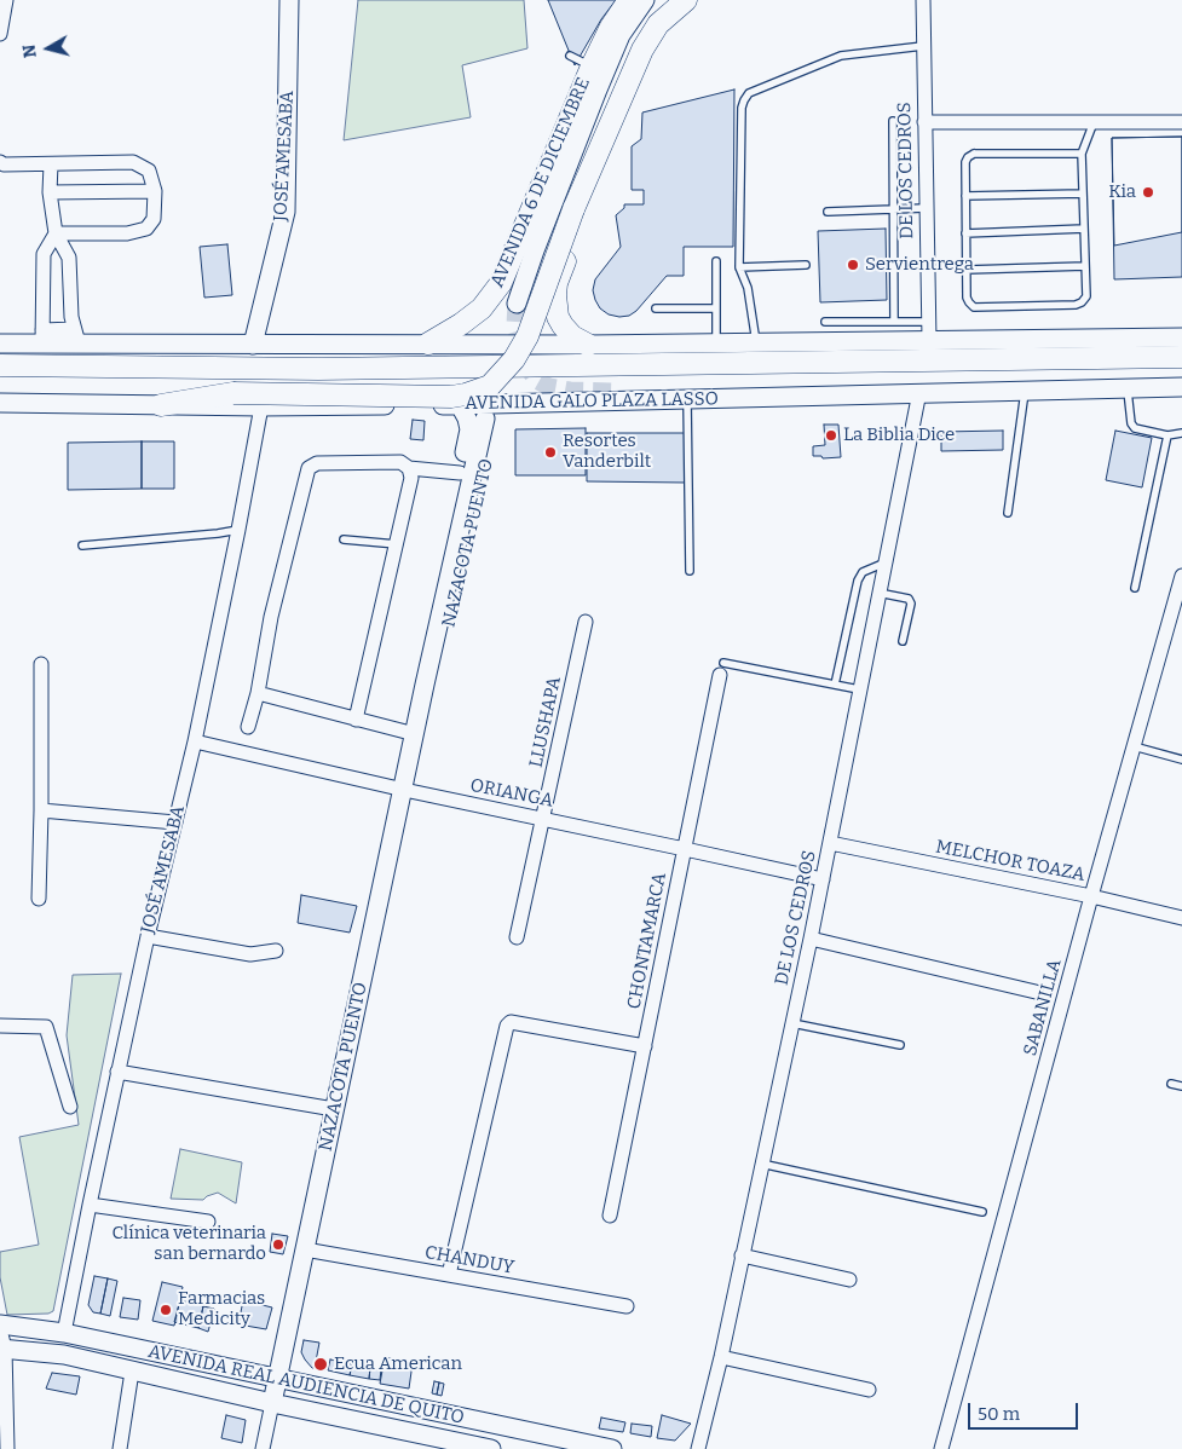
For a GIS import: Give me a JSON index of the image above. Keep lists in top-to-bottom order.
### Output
{
  "streets": {
    "main road": [
      "JOSÉ AMESABA",
      "AVENIDA 6 DE DICIEMBRE",
      "AVENIDA GALO PLAZA LASSO",
      "NAZACOTA PUENTO",
      "AVENIDA REAL AUDIENCIA DE QUITO"
    ],
    "street": [
      "DE LOS CEDROS",
      "LLUSHAPA",
      "ORIANGA",
      "MELCHOR TOAZA",
      "CHONTAMARCA",
      "SABANILLA",
      "CHANDUY"
    ]
  },
  "crossings": [
    ["JOSÉ AMESABA", "AVENIDA GALO PLAZA LASSO"],
    ["JOSÉ AMESABA", "ORIANGA"],
    ["JOSÉ AMESABA", "AVENIDA REAL AUDIENCIA DE QUITO"],
    ["DE LOS CEDROS", "AVENIDA GALO PLAZA LASSO"],
    ["DE LOS CEDROS", "ORIANGA"],
    ["DE LOS CEDROS", "MELCHOR TOAZA"],
    ["AVENIDA GALO PLAZA LASSO", "NAZACOTA PUENTO"],
    ["NAZACOTA PUENTO", "ORIANGA"],
    ["NAZACOTA PUENTO", "CHANDUY"],
    ["NAZACOTA PUENTO", "AVENIDA REAL AUDIENCIA DE QUITO"],
    ["LLUSHAPA", "ORIANGA"],
    ["ORIANGA", "CHONTAMARCA"],
    ["MELCHOR TOAZA", "SABANILLA"]
  ],
  "places": [
    "Kia",
    "Servientrega",
    "La Biblia Dice",
    "Resortes Vanderbilt",
    "Clínica veterinaria san bernardo",
    "Farmacias Medicity",
    "Ecua American"
  ],
  "scale_bar": "50 m",
  "north": "left"
}
